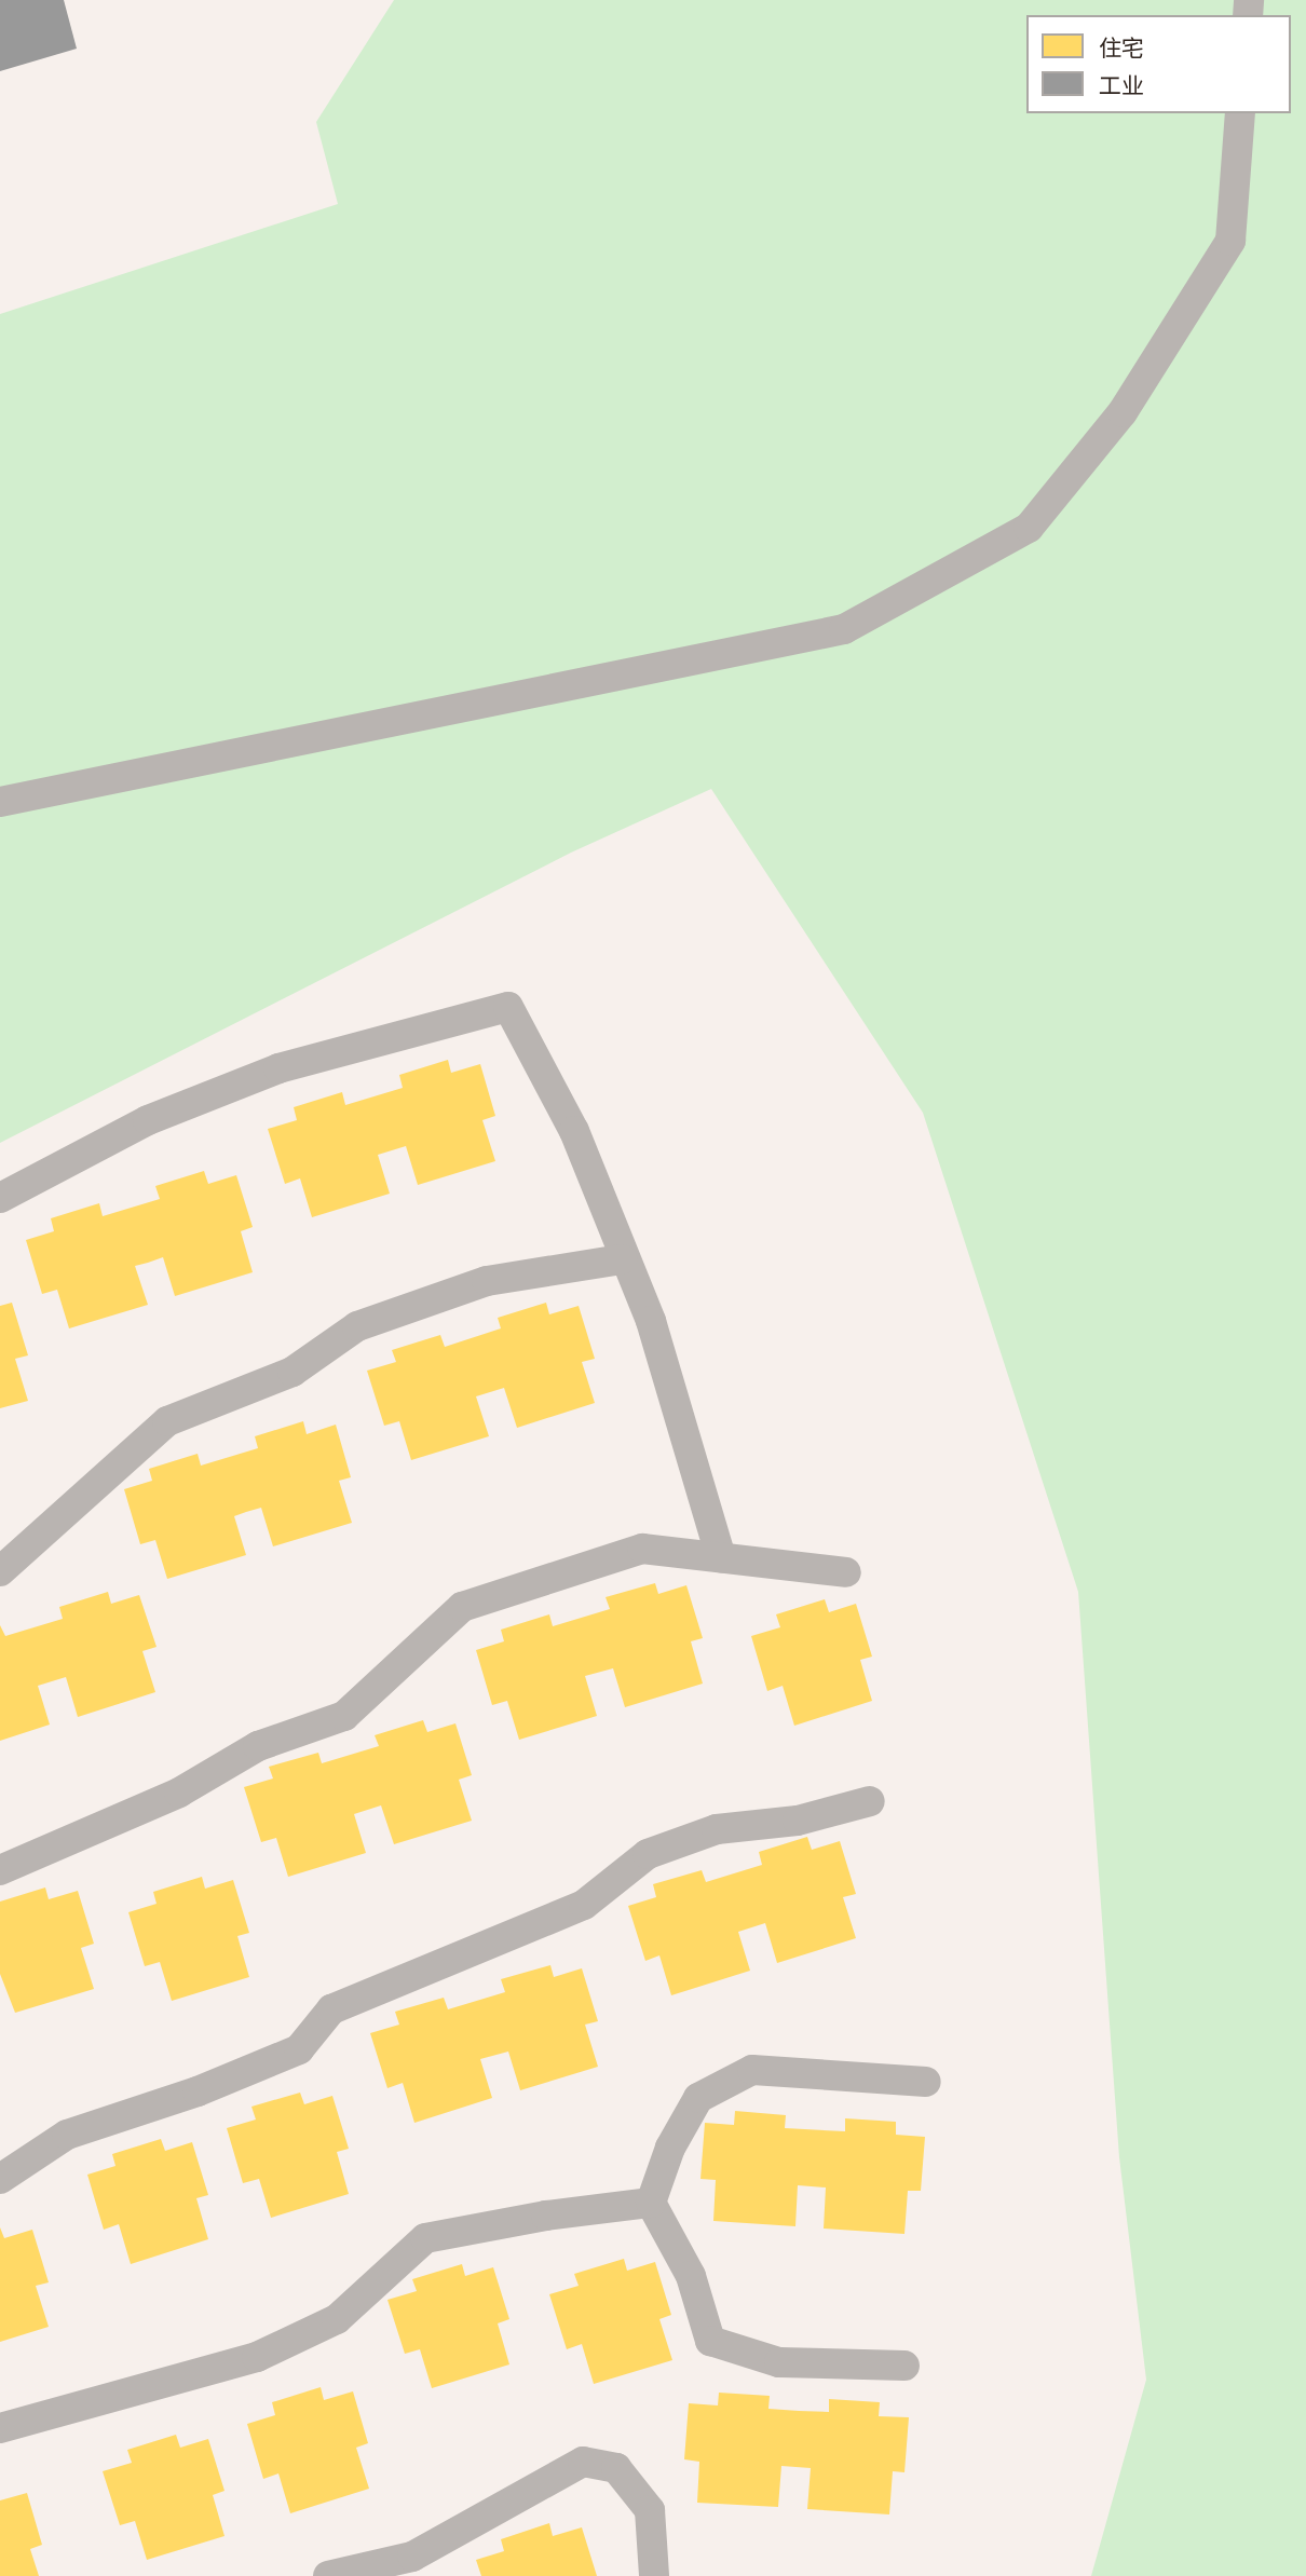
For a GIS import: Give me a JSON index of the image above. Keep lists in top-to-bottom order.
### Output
{
  "legend": ["住宅", "工业"]
}
